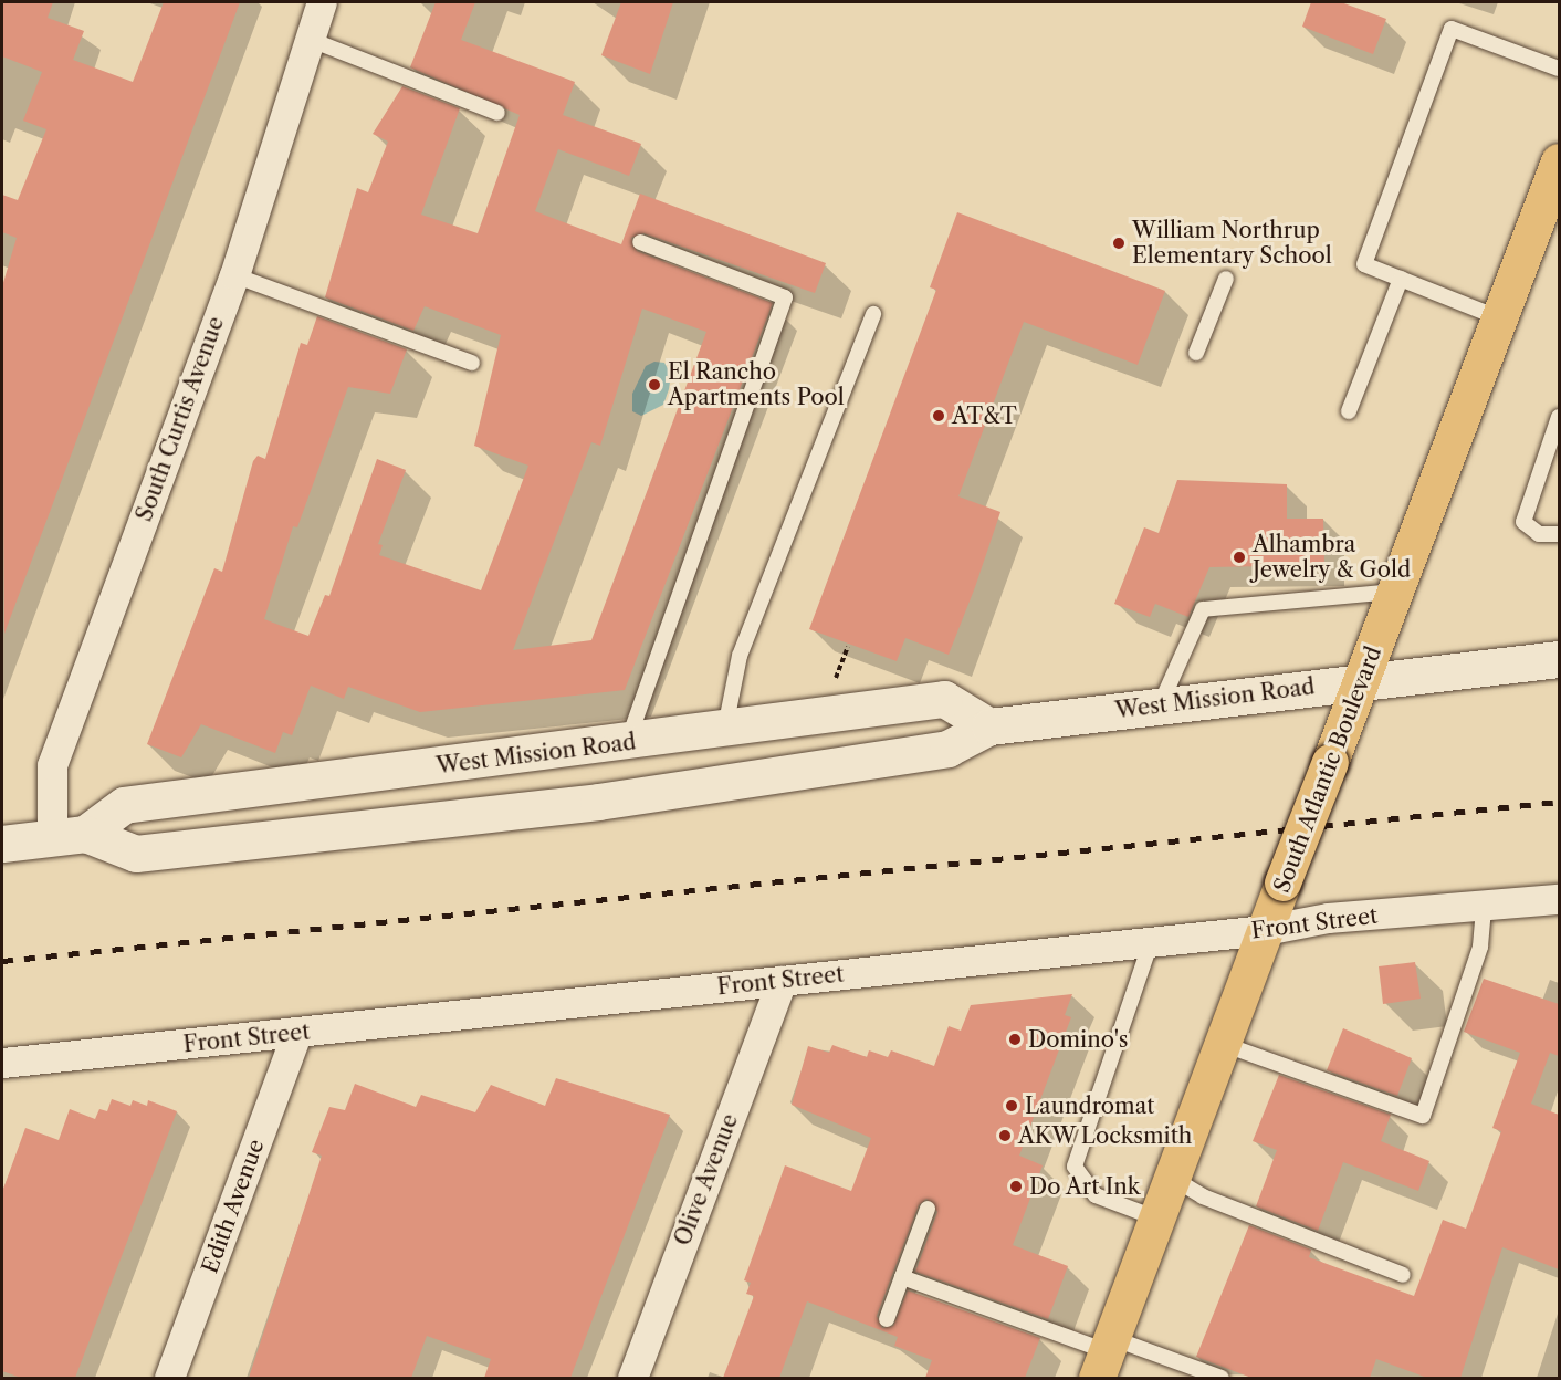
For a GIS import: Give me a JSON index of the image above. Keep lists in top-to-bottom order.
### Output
{
  "streets": {
    "main road": ["West Mission Road", "South Atlantic Boulevard"],
    "street": [
      "South Curtis Avenue",
      "Front Street",
      "Olive Avenue",
      "Edith Avenue"
    ]
  },
  "crossings": [
    ["South Curtis Avenue", "West Mission Road"],
    ["West Mission Road", "South Atlantic Boulevard"],
    ["South Atlantic Boulevard", "Front Street"],
    ["Front Street", "Olive Avenue"],
    ["Front Street", "Edith Avenue"]
  ],
  "places": [
    "William Northrup Elementary School",
    "El Rancho Apartments Pool",
    "AT&T",
    "Alhambra Jewelry & Gold",
    "Domino's",
    "Laundromat",
    "AKW Locksmith",
    "Do Art Ink"
  ]
}
